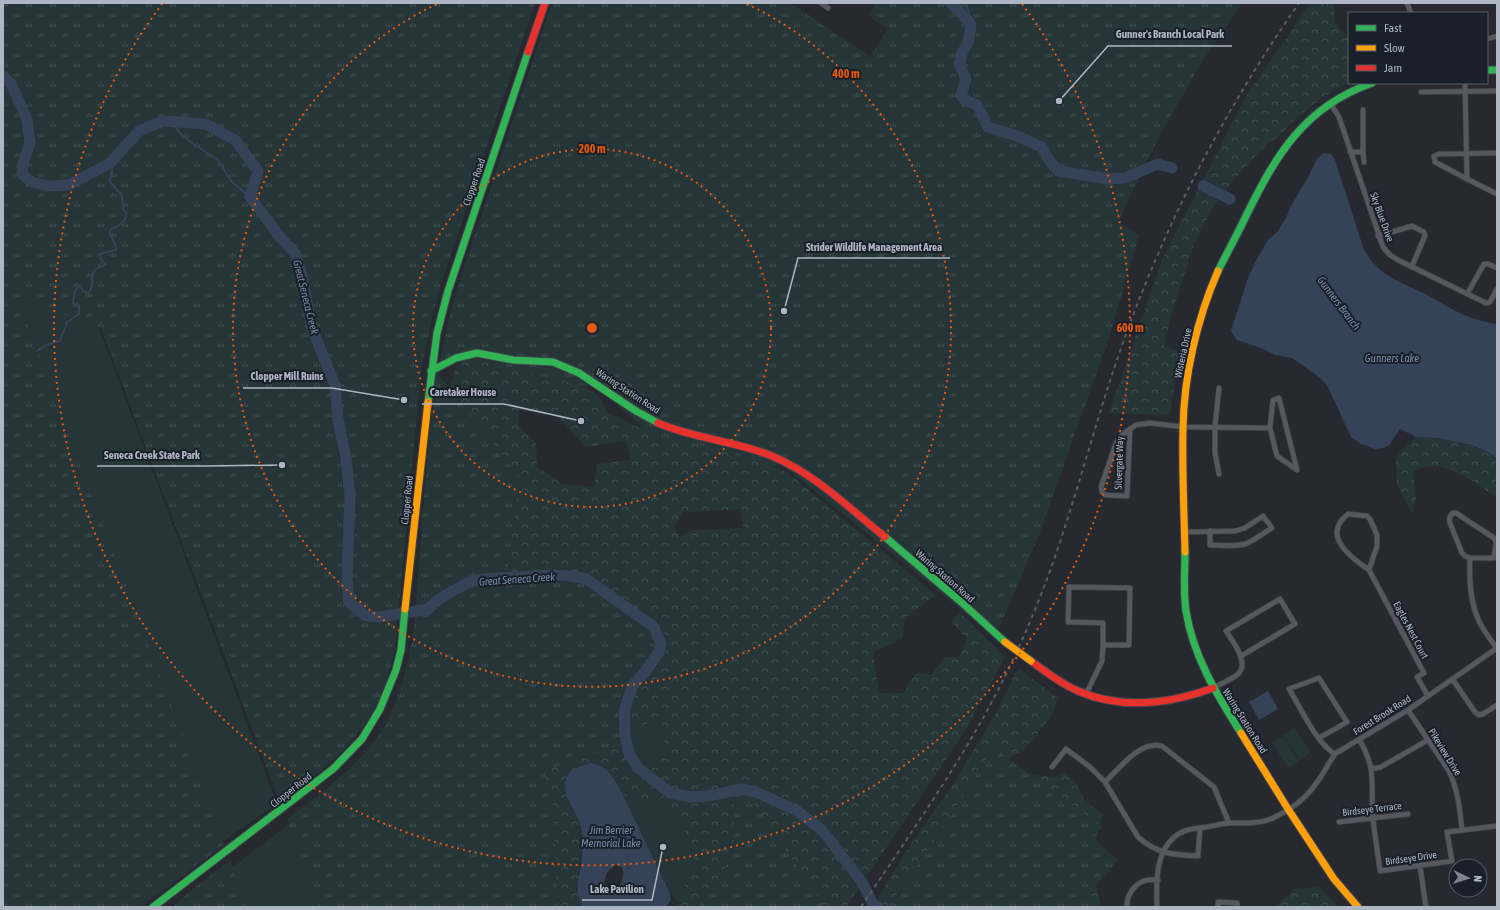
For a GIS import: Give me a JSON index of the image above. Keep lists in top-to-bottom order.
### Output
{
  "streets": {
    "street": [
      "Clopper Road",
      "Sky Blue Drive",
      "Wisteria Drive",
      "Waring Station Road",
      "Silvergate Way",
      "Eagles Nest Court",
      "Forest Brook Road",
      "Pikeview Drive",
      "Birdseye Terrace",
      "Birdseye Drive"
    ]
  },
  "crossings": [
    ["Clopper Road", "Waring Station Road"],
    ["Sky Blue Drive", "Wisteria Drive"],
    ["Wisteria Drive", "Waring Station Road"],
    ["Wisteria Drive", "Silvergate Way"],
    ["Waring Station Road", "Forest Brook Road"],
    ["Eagles Nest Court", "Forest Brook Road"],
    ["Forest Brook Road", "Pikeview Drive"],
    ["Forest Brook Road", "Birdseye Drive"],
    ["Pikeview Drive", "Birdseye Drive"],
    ["Birdseye Terrace", "Birdseye Drive"]
  ],
  "water": [
    "Great Seneca Creek",
    "Gunners Branch",
    "Gunners Lake",
    "Jim Berrier Memorial Lake"
  ],
  "places": [
    "Gunner's Branch Local Park",
    "Strider Wildlife Management Area",
    "Clopper Mill Ruins",
    "Caretaker House",
    "Seneca Creek State Park",
    "Lake Pavilion"
  ],
  "legend": ["Fast", "Slow", "Jam"],
  "north": "right",
  "rings": ["400 m", "200 m", "600 m"]
}
